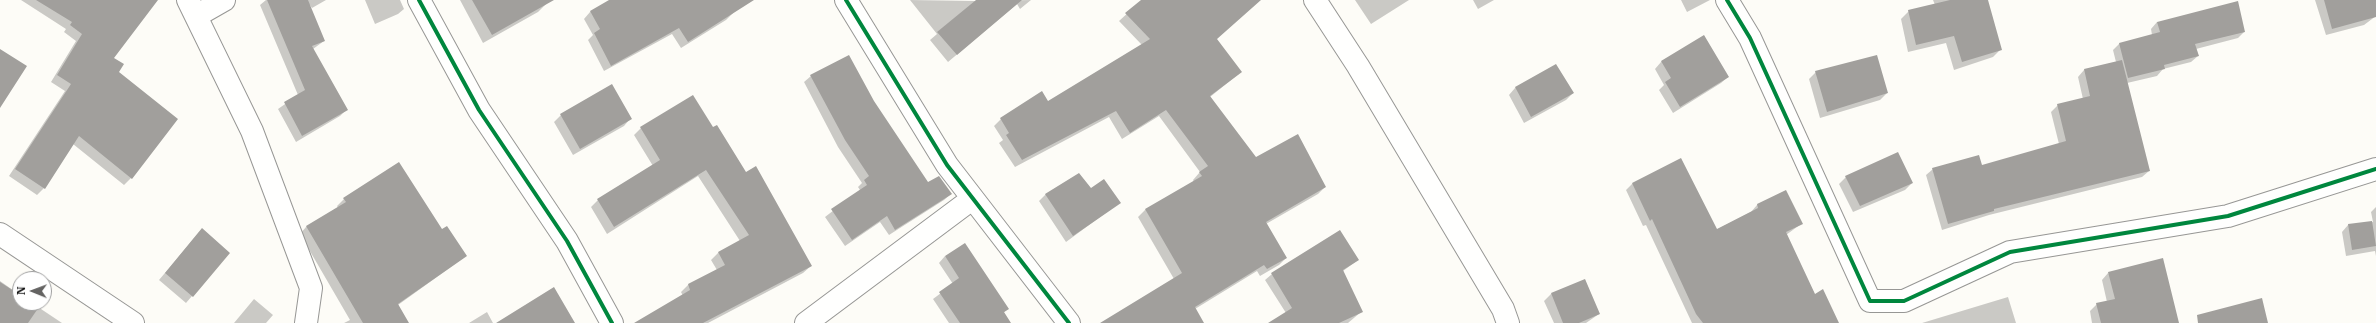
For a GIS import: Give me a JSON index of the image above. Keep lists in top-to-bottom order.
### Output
{
  "north": "left"
}
